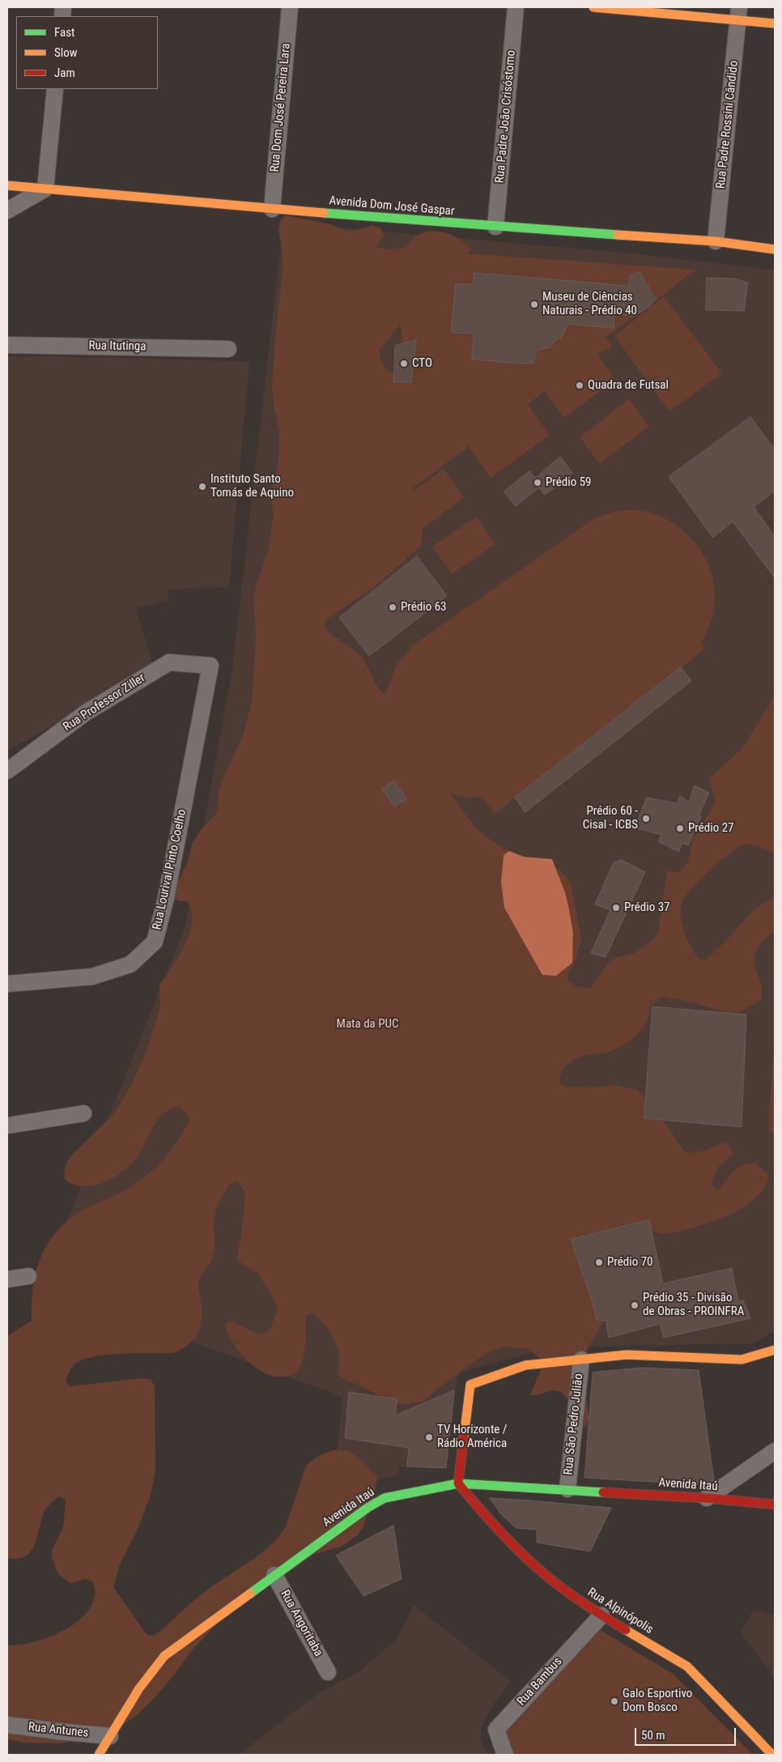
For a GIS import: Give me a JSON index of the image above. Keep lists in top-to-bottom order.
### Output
{
  "streets": {
    "street": [
      "Rua Dom José Pereira Lara",
      "Rua Padre João Crisóstomo",
      "Rua Padre Rossini Cândido",
      "Avenida Dom José Gaspar",
      "Rua Itutinga",
      "Rua Professor Ziller",
      "Rua Lourival Pinto Coelho",
      "Rua São Pedro Julião",
      "Avenida Itaú",
      "Rua Alpinópolis",
      "Rua Angoritaba",
      "Rua Bambus",
      "Rua Antunes"
    ]
  },
  "crossings": [
    ["Rua Dom José Pereira Lara", "Avenida Dom José Gaspar"],
    ["Rua Padre João Crisóstomo", "Avenida Dom José Gaspar"],
    ["Rua Padre Rossini Cândido", "Avenida Dom José Gaspar"],
    ["Rua Professor Ziller", "Rua Lourival Pinto Coelho"],
    ["Rua São Pedro Julião", "Avenida Itaú"],
    ["Avenida Itaú", "Rua Alpinópolis"],
    ["Avenida Itaú", "Rua Angoritaba"],
    ["Avenida Itaú", "Rua Antunes"],
    ["Rua Alpinópolis", "Rua Bambus"]
  ],
  "parks": ["Mata da PUC"],
  "places": [
    "Museu de Ciências Naturais - Prédio 40",
    "CTO",
    "Quadra de Futsal",
    "Prédio 59",
    "Instituto Santo Tomás de Aquino",
    "Prédio 63",
    "Prédio 60 - Cisal - ICBS",
    "Prédio 27",
    "Prédio 37",
    "Prédio 70",
    "Prédio 35 - Divisão de Obras - PROINFRA",
    "TV Horizonte / Rádio América",
    "Galo Esportivo Dom Bosco"
  ],
  "legend": ["Fast", "Slow", "Jam"],
  "scale_bar": "50 m"
}
